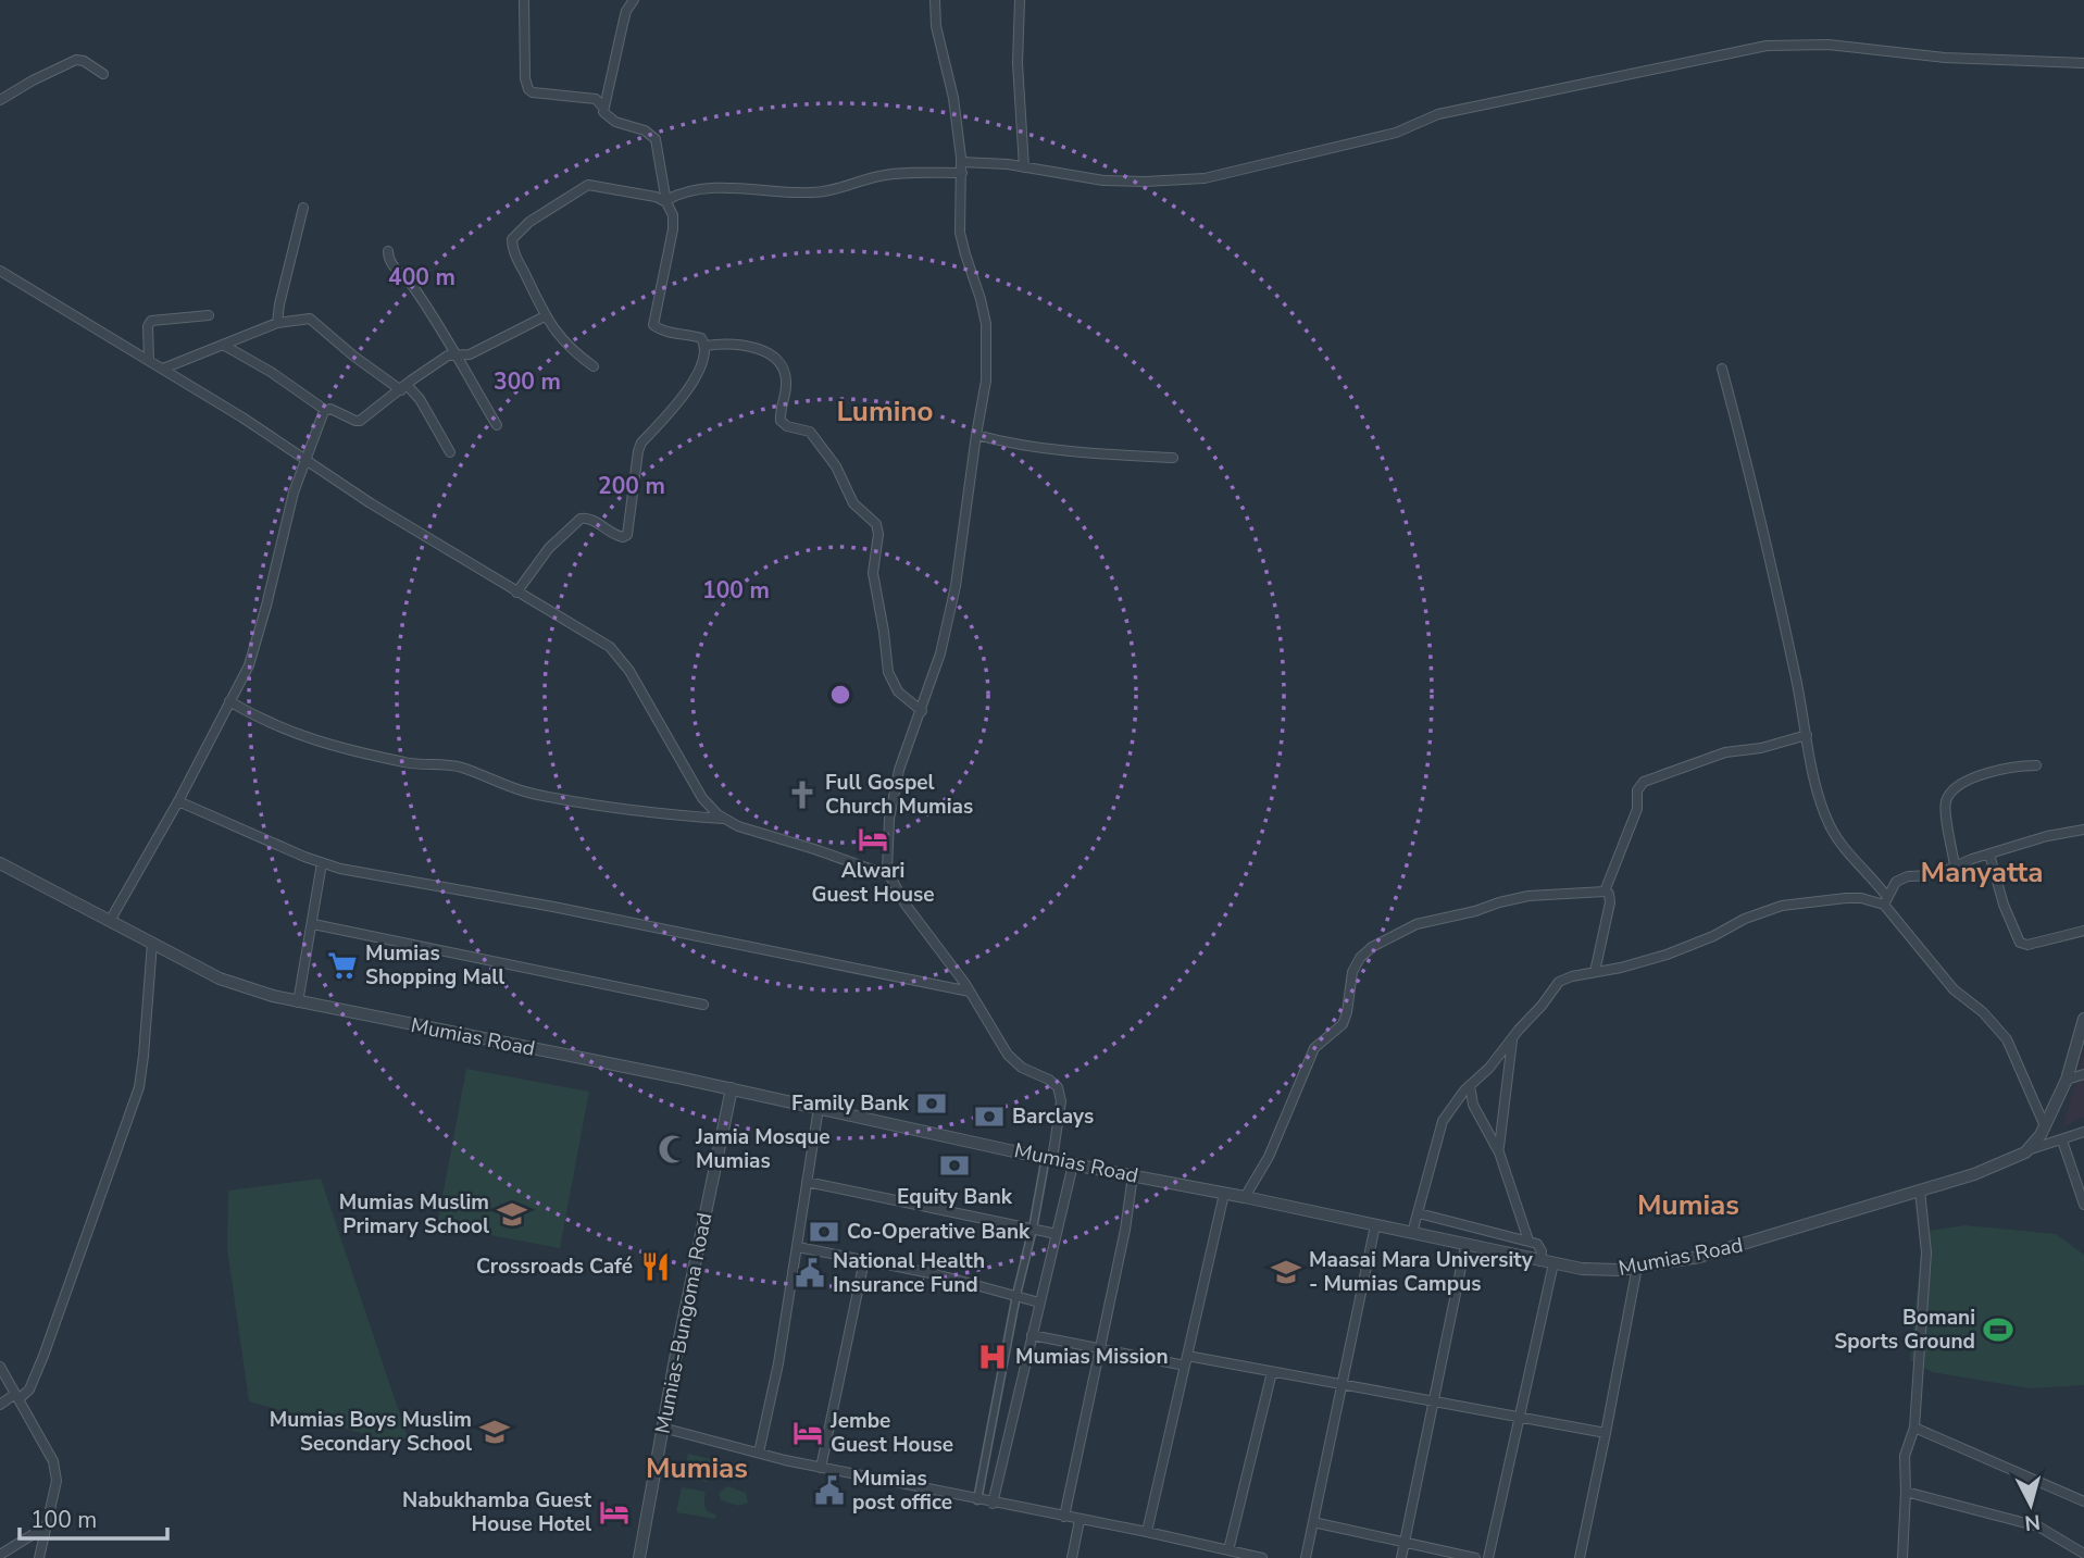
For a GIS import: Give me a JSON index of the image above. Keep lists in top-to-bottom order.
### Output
{
  "streets": {
    "street": ["Mumias Road", "Mumias-Bungoma Road"]
  },
  "crossings": [
    ["Mumias Road", "Mumias-Bungoma Road"]
  ],
  "districts": [
    "Lumino",
    "Manyatta",
    "Mumias",
    "Mumias"
  ],
  "places": {
    "church": ["Full Gospel Church Mumias"],
    "hotel": ["Alwari Guest House", "Jembe Guest House", "Nabukhamba Guest House Hotel"],
    "supermarket": ["Mumias Shopping Mall"],
    "bank": [
      "Family Bank",
      "Barclays",
      "Equity Bank",
      "Co-Operative Bank"
    ],
    "mosque": ["Jamia Mosque Mumias"],
    "school or university": ["Mumias Muslim Primary School", "Maasai Mara University - Mumias Campus", "Mumias Boys Muslim Secondary School"],
    "restaurant": ["Crossroads Café"],
    "public building": ["National Health Insurance Fund", "Mumias post office"],
    "sports": ["Bomani Sports Ground"],
    "hospital": ["Mumias Mission"]
  },
  "scale_bar": "100 m",
  "north": "bottom",
  "rings": [
    "400 m",
    "300 m",
    "200 m",
    "100 m"
  ]
}
